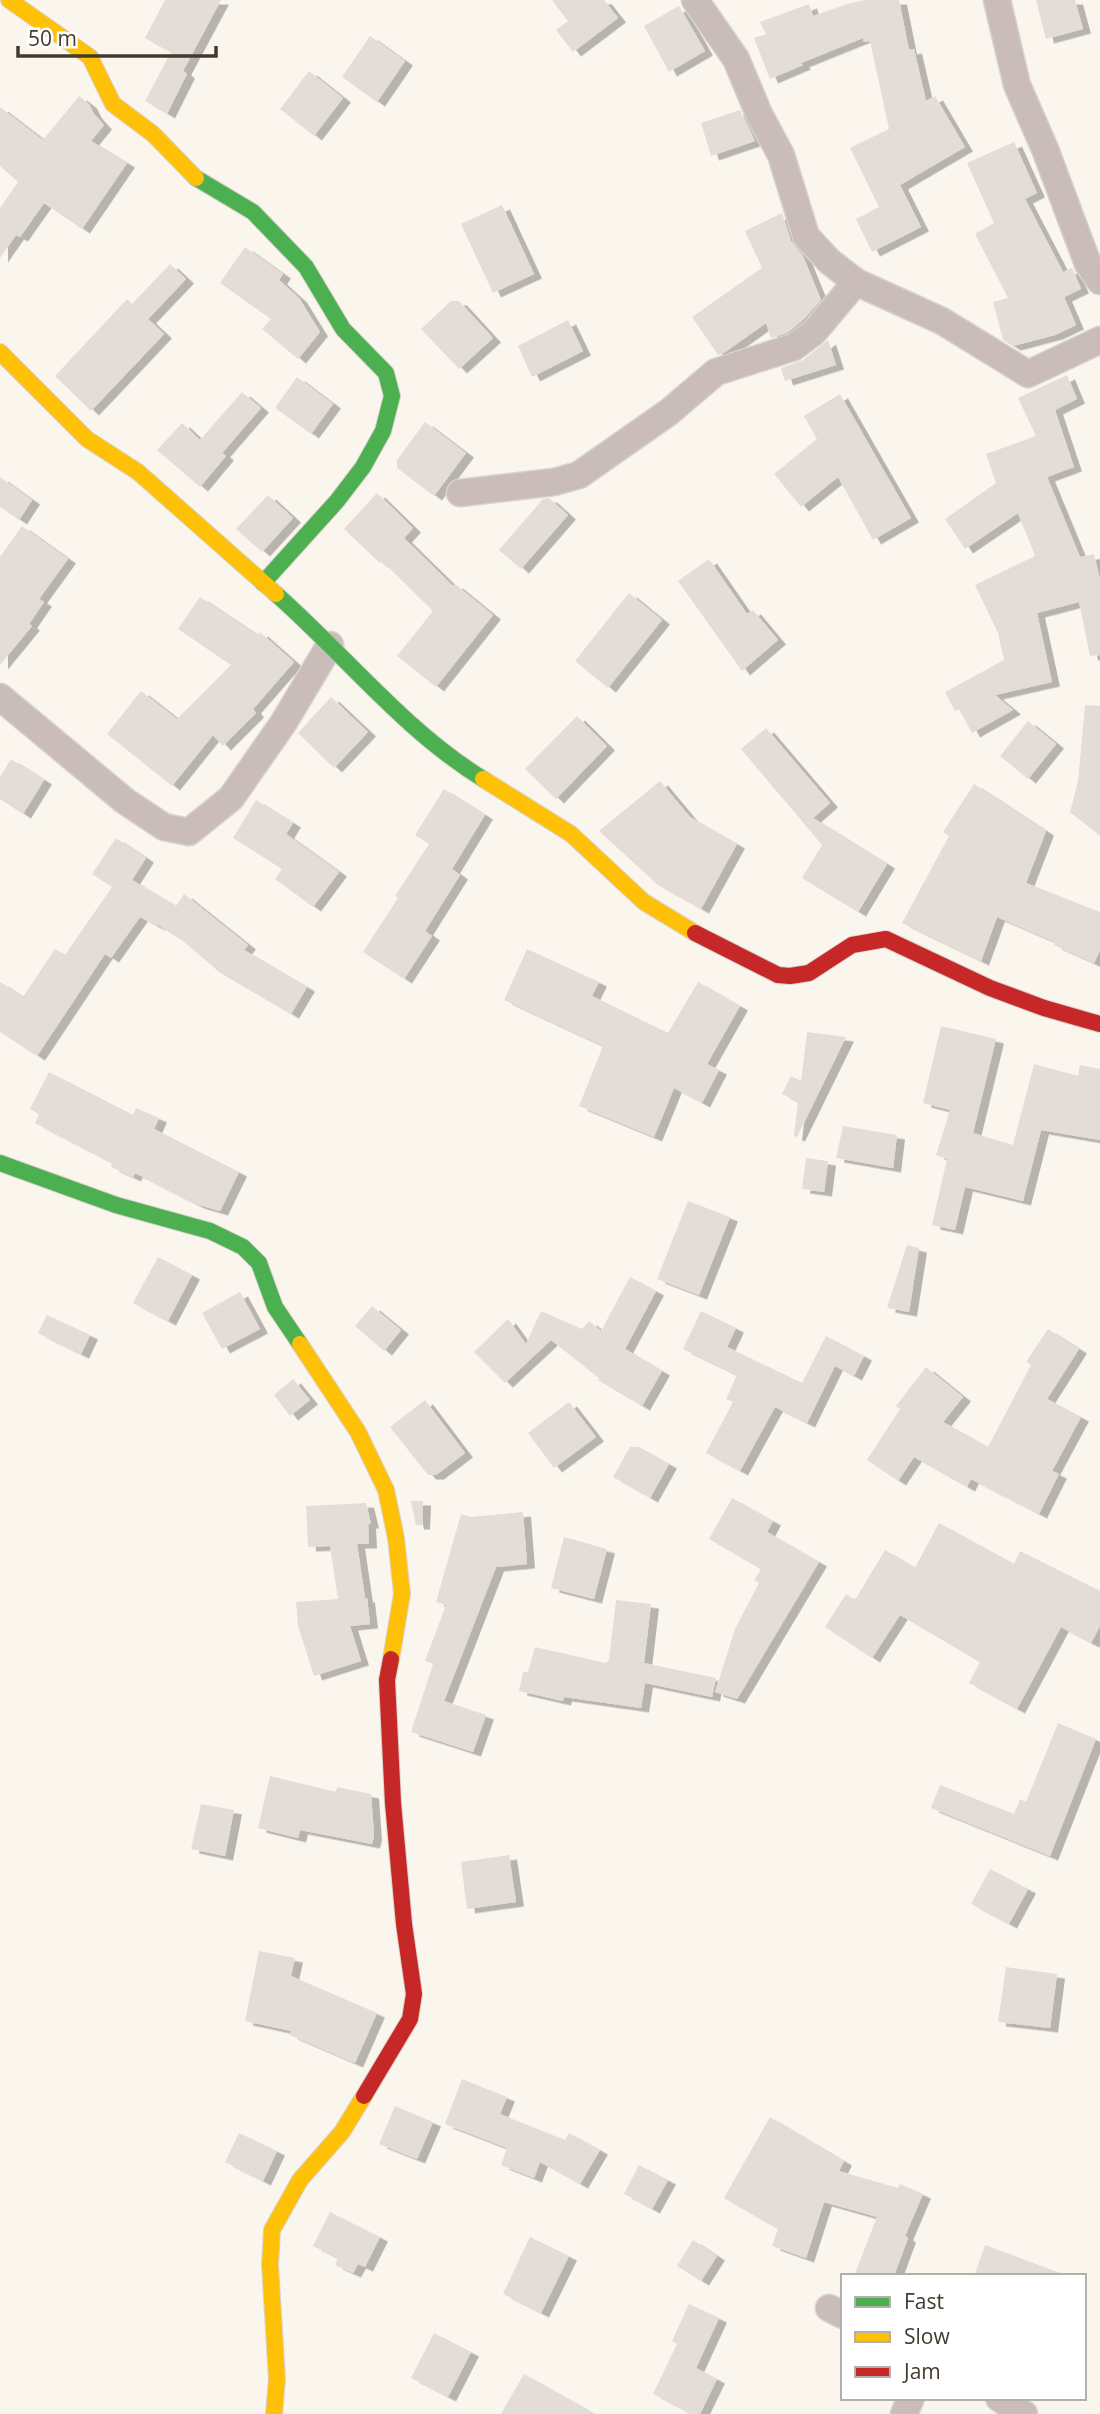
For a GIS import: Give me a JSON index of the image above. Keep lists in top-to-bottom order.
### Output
{
  "legend": ["Fast", "Slow", "Jam"],
  "scale_bar": "50 m"
}
